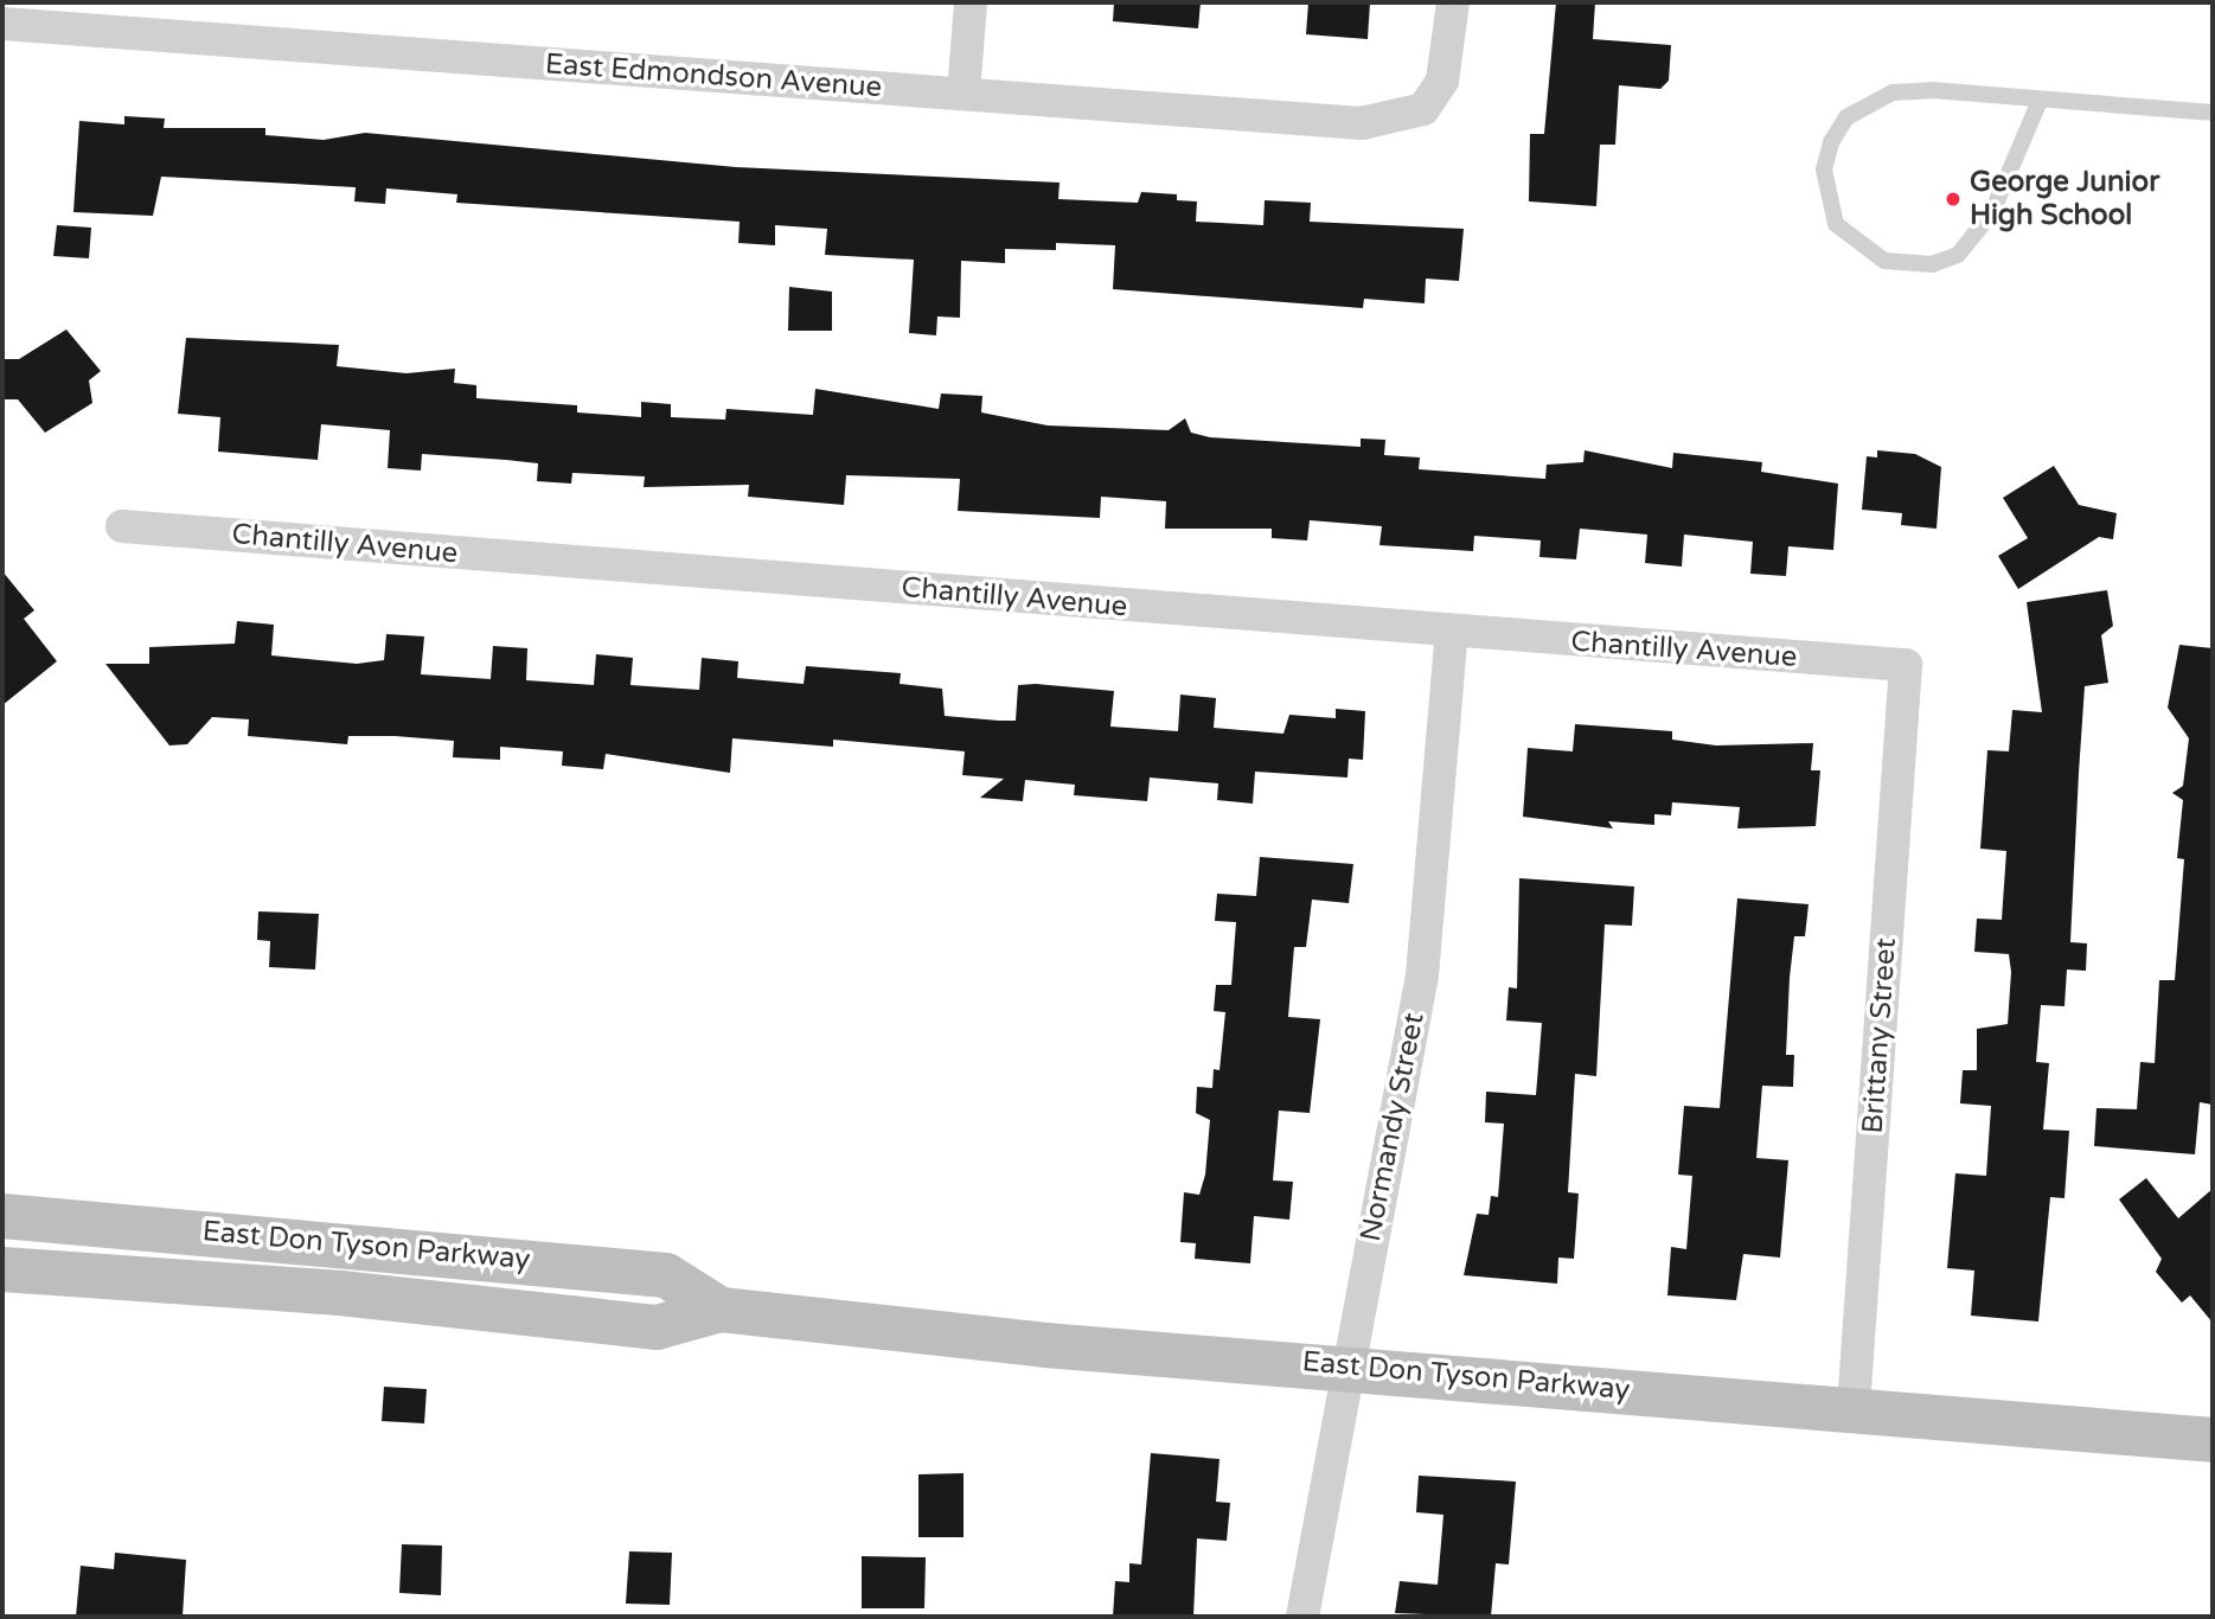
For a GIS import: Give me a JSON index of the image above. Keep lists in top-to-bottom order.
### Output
{
  "streets": {
    "main road": ["East Don Tyson Parkway"],
    "street": [
      "East Edmondson Avenue",
      "Chantilly Avenue",
      "Brittany Street",
      "Normandy Street"
    ]
  },
  "crossings": [
    ["Chantilly Avenue", "Brittany Street"],
    ["Chantilly Avenue", "Normandy Street"],
    ["Brittany Street", "East Don Tyson Parkway"],
    ["Normandy Street", "East Don Tyson Parkway"]
  ],
  "places": ["George Junior High School"]
}
